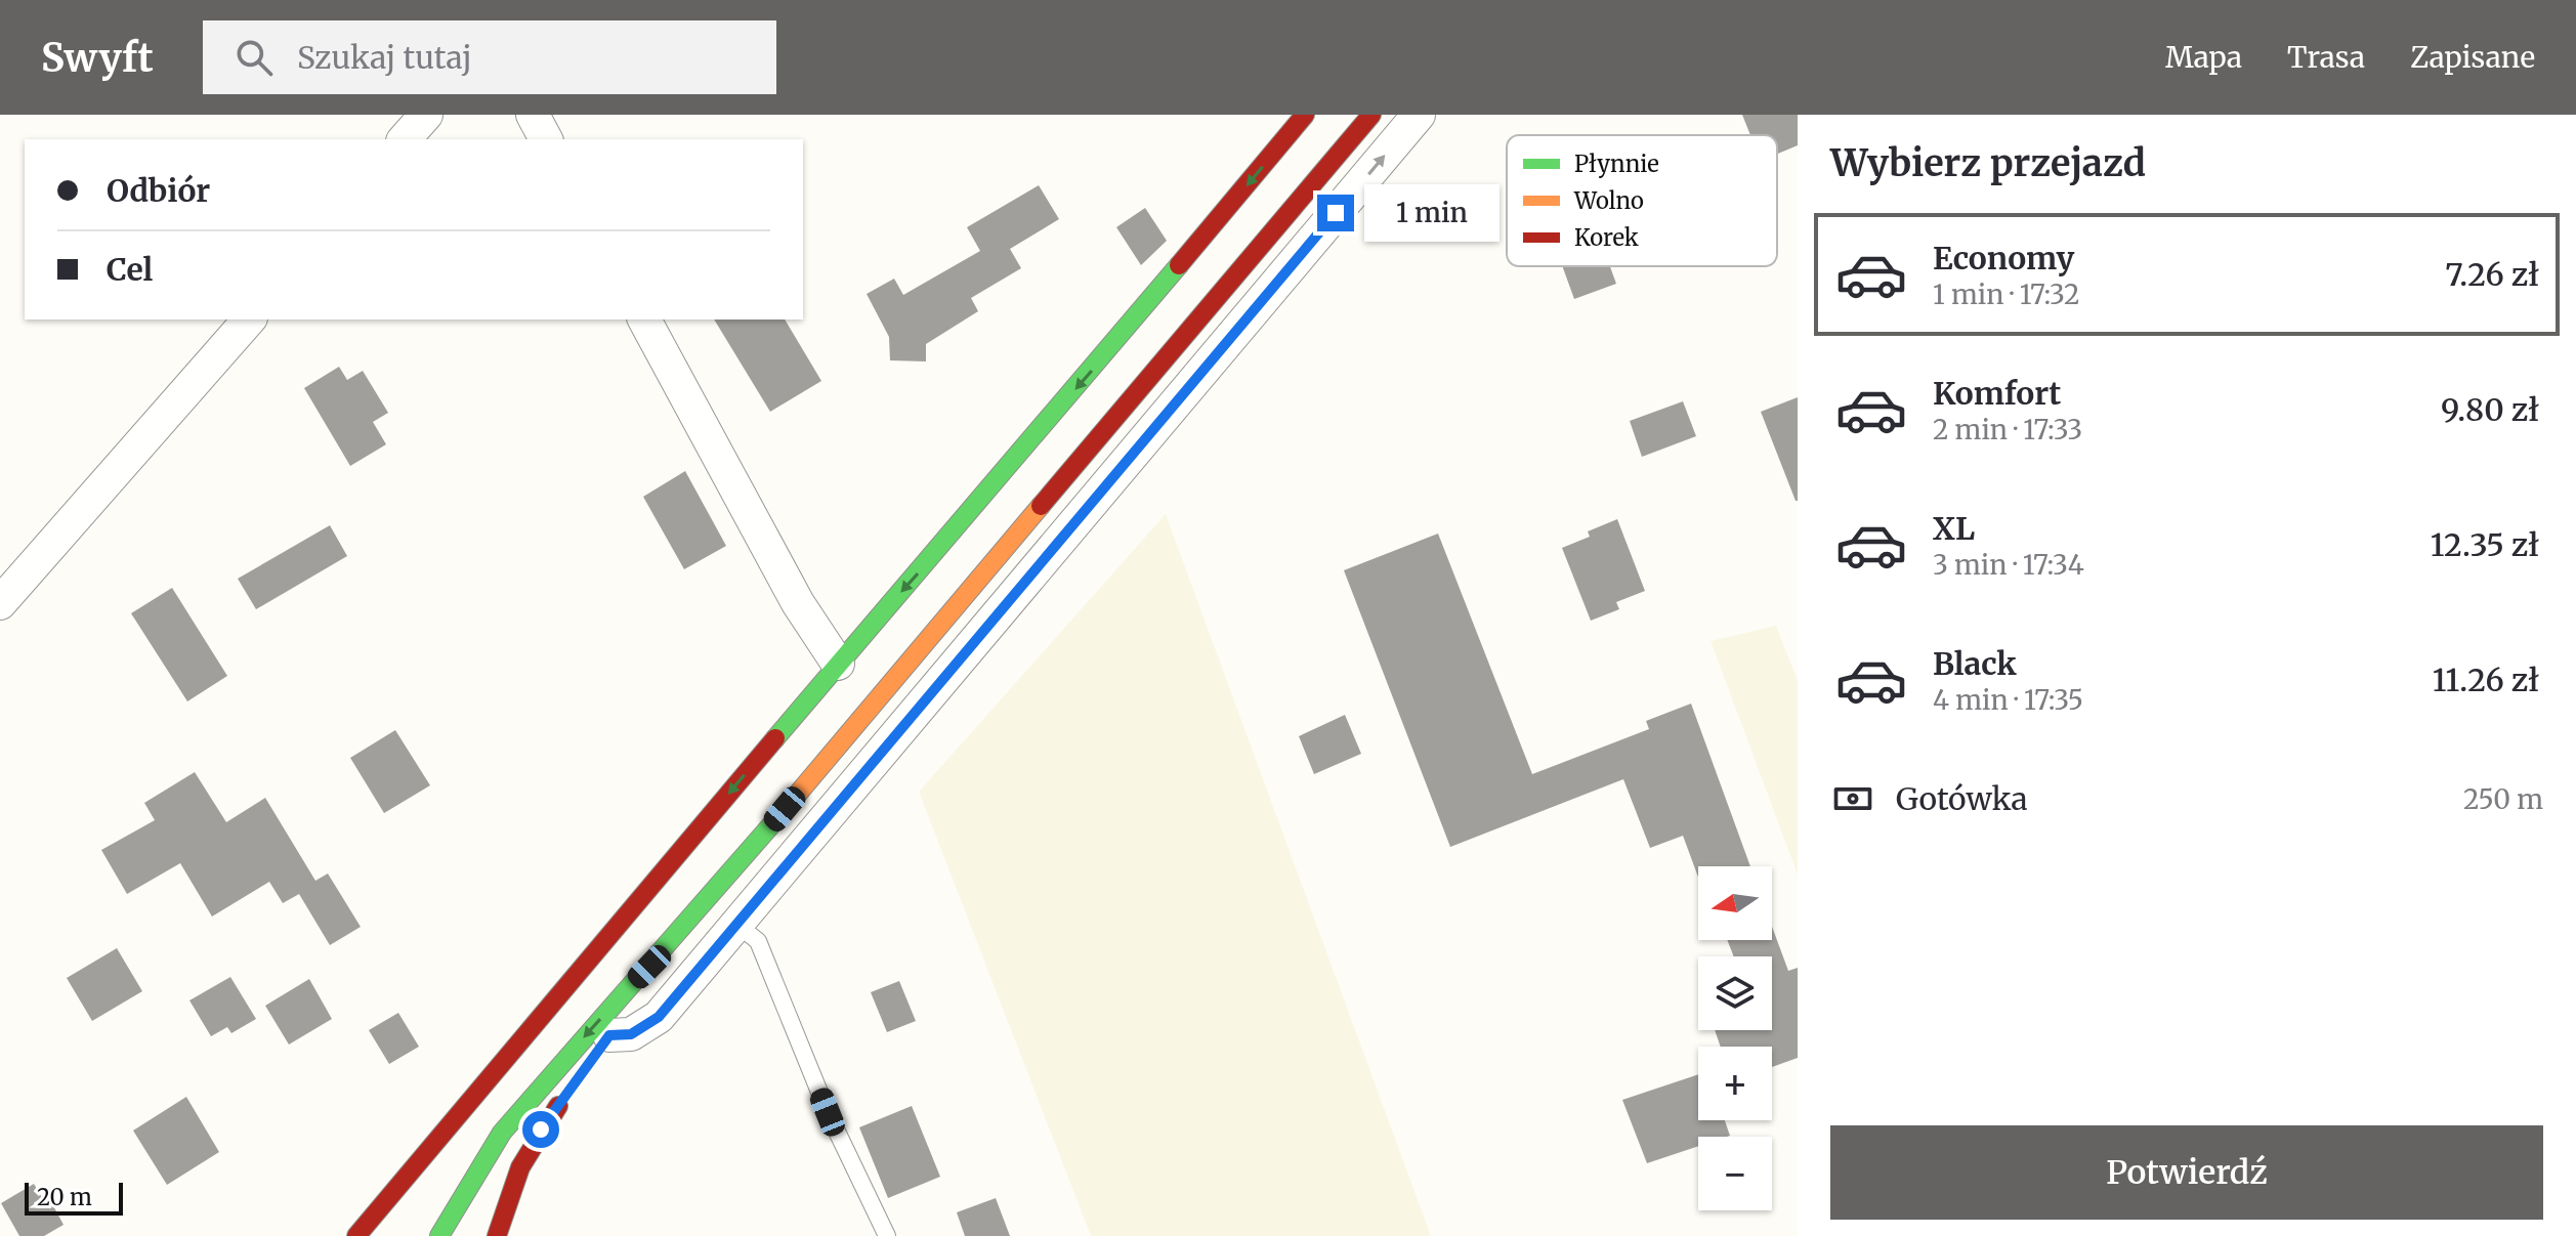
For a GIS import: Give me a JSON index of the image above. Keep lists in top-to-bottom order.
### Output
{
  "legend": ["Płynnie", "Wolno", "Korek"],
  "scale_bar": "20 m",
  "north": "left",
  "page": {
    "header": "Swyft",
    "search": "Szukaj tutaj",
    "nav": ["Mapa", "Trasa", "Zapisane"],
    "heading": "Wybierz przejazd",
    "banner": ["Odbiór", "Cel"],
    "bubble": "1 min",
    "list": [
      {
        "name": "Economy",
        "note": "1 min · 17:32",
        "value": "7.26 zł"
      },
      {
        "name": "Komfort",
        "note": "2 min · 17:33",
        "value": "9.80 zł"
      },
      {
        "name": "XL",
        "note": "3 min · 17:34",
        "value": "12.35 zł"
      },
      {
        "name": "Black",
        "note": "4 min · 17:35",
        "value": "11.26 zł"
      }
    ],
    "pay": ["Gotówka", "250 m"],
    "map_buttons": ["+", "−"],
    "buttons": "Potwierdź",
    "scale": "20 m"
  }
}
